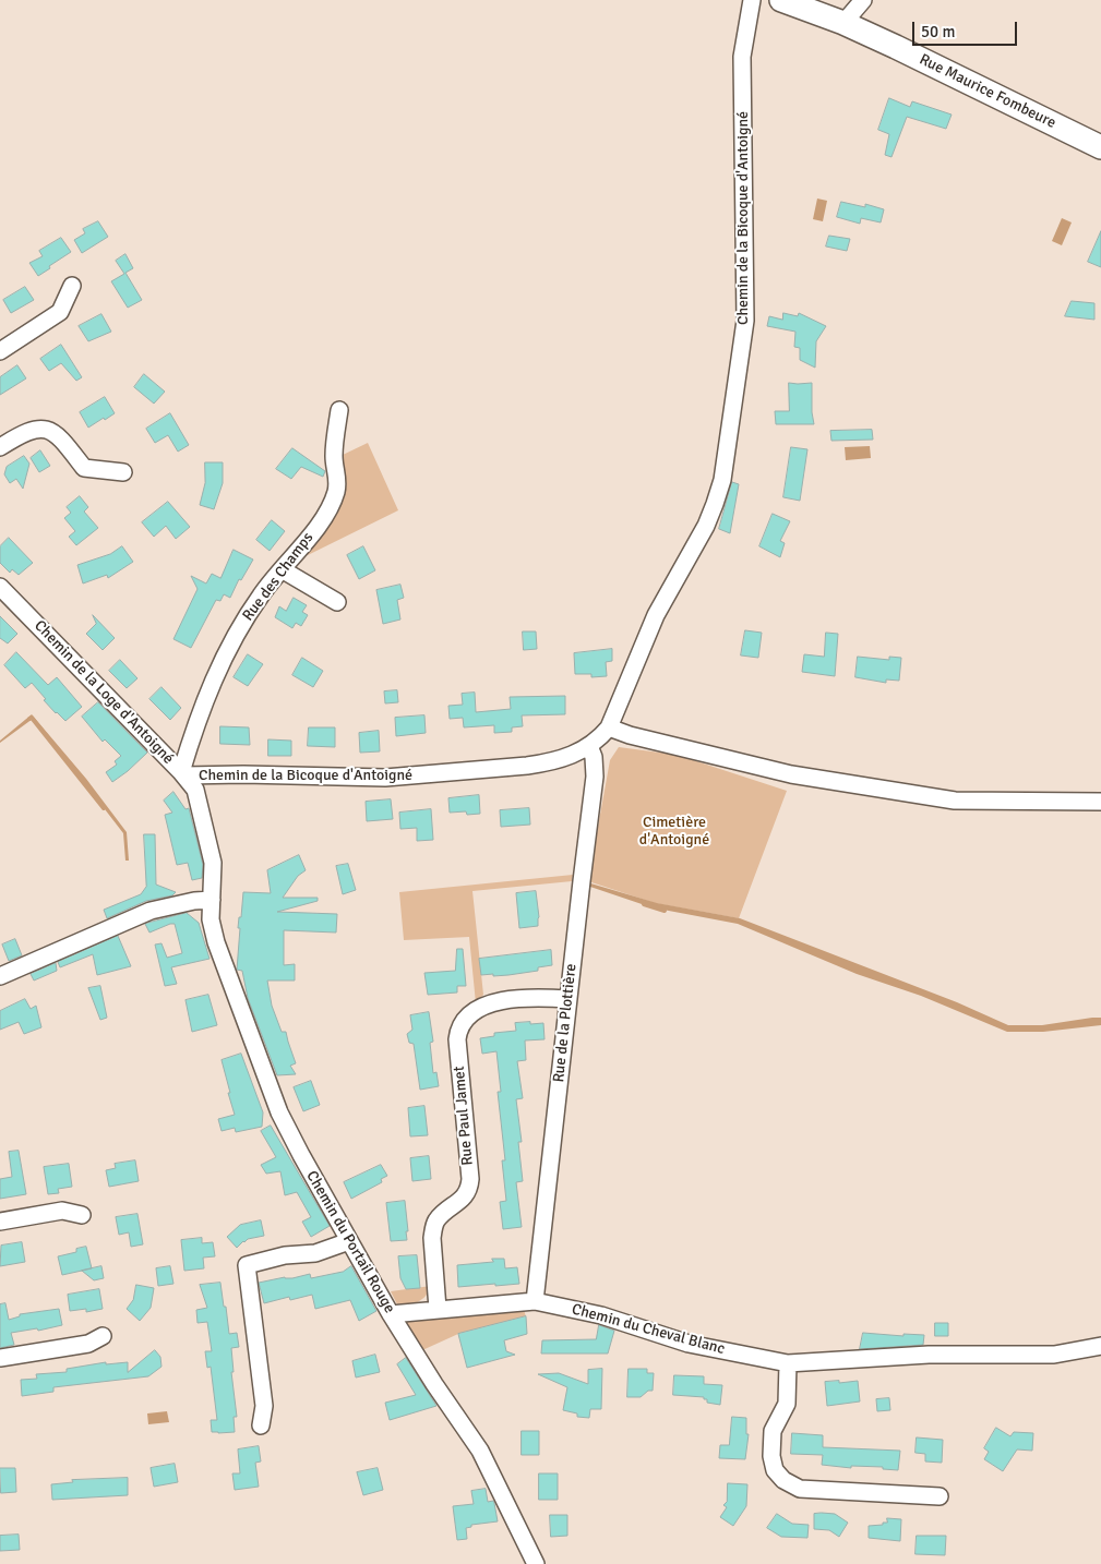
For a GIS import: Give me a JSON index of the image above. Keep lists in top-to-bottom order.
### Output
{
  "streets": {
    "street": [
      "Rue Maurice Fombeure",
      "Chemin de la Bicoque d'Antoigné",
      "Rue des Champs",
      "Chemin de la Loge d'Antoigné",
      "Rue de la Plottière",
      "Rue Paul Jamet",
      "Chemin du Portail Rouge",
      "Chemin du Cheval Blanc"
    ]
  },
  "crossings": [
    ["Chemin de la Bicoque d'Antoigné", "Rue des Champs"],
    ["Chemin de la Bicoque d'Antoigné", "Chemin de la Loge d'Antoigné"],
    ["Chemin de la Bicoque d'Antoigné", "Rue de la Plottière"],
    ["Rue des Champs", "Chemin de la Loge d'Antoigné"],
    ["Chemin de la Loge d'Antoigné", "Chemin du Portail Rouge"],
    ["Rue de la Plottière", "Rue Paul Jamet"],
    ["Rue de la Plottière", "Chemin du Cheval Blanc"],
    ["Rue Paul Jamet", "Chemin du Cheval Blanc"],
    ["Chemin du Portail Rouge", "Chemin du Cheval Blanc"]
  ],
  "parks": ["Cimetière d'Antoigné"],
  "scale_bar": "50 m"
}
